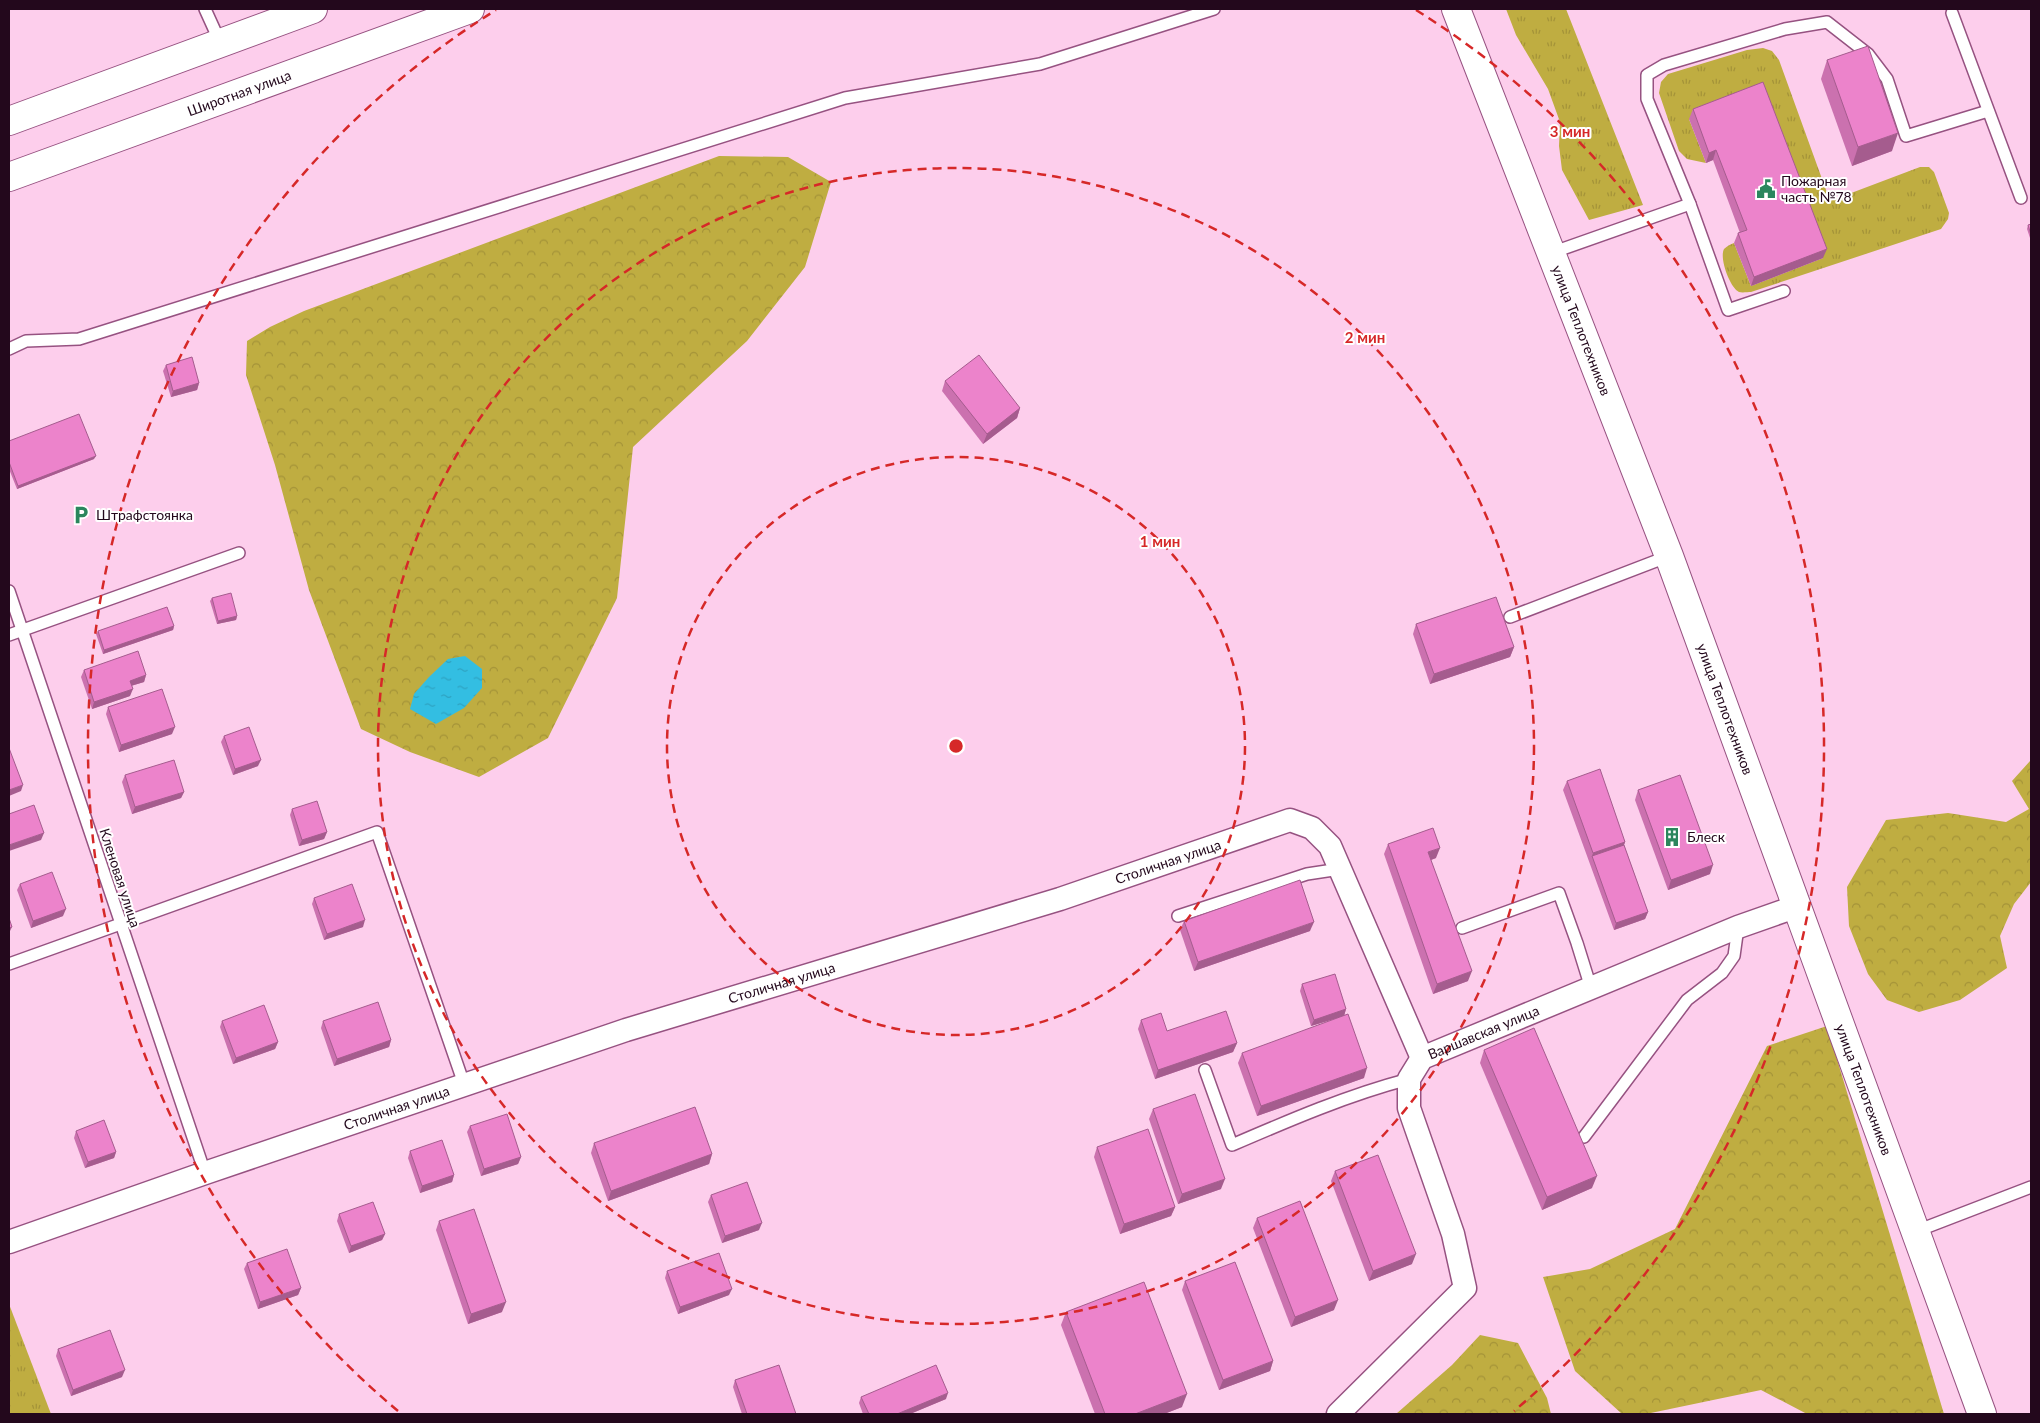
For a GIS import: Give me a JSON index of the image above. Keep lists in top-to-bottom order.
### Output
{
  "streets": {
    "main road": ["Широтная улица", "улица Теплотехников"],
    "street": ["Столичная улица", "Варшавская улица"],
    "lane": ["Кленовая улица"]
  },
  "crossings": [
    ["улица Теплотехников", "Варшавская улица"],
    ["Столичная улица", "Кленовая улица"],
    ["Столичная улица", "Варшавская улица"]
  ],
  "places": {
    "public building": ["Пожарная часть №78"],
    "parking": ["Штрафстоянка"],
    "building": ["Блеск"]
  },
  "rings": ["3 мин", "2 мин", "1 мин"]
}
